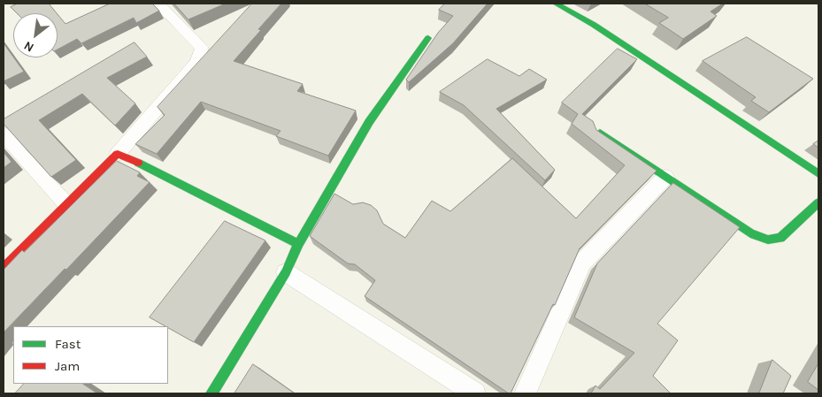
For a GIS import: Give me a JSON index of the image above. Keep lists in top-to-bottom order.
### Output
{
  "legend": ["Fast", "Jam"],
  "north": "bottom left"
}
